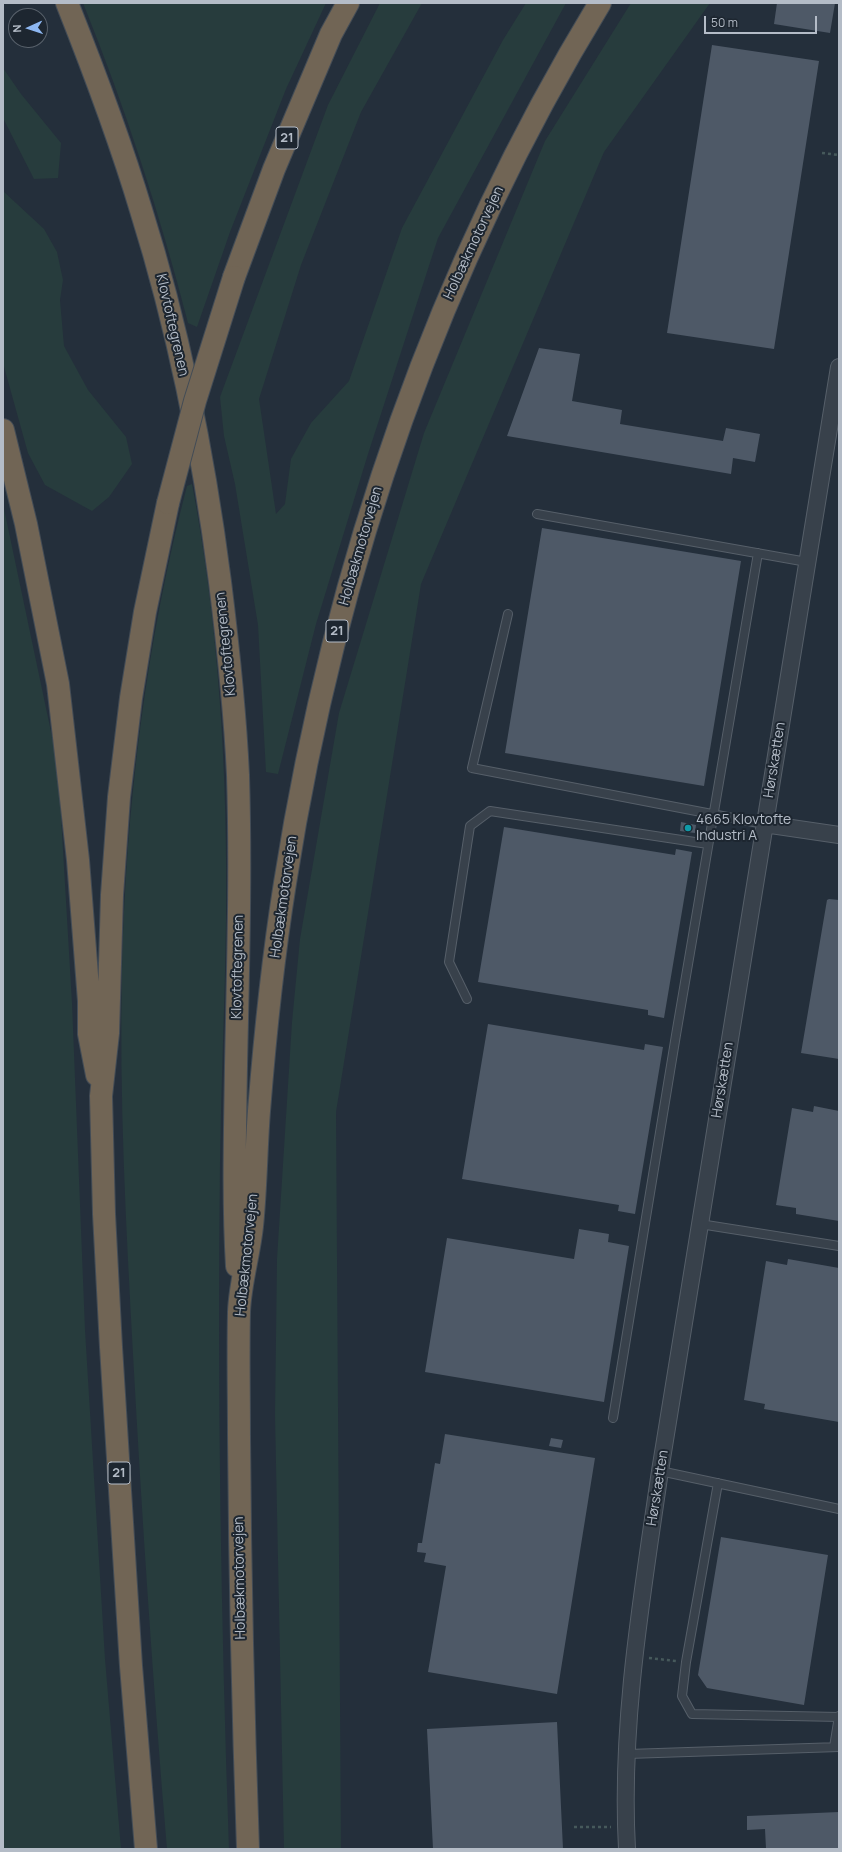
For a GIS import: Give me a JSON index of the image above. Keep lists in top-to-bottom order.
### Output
{
  "streets": {
    "highway": ["21", "Holbækmotorvejen", "Klovtoftegrenen"],
    "street": ["Hørskætten"]
  },
  "crossings": [
    ["Holbækmotorvejen", "Klovtoftegrenen"]
  ],
  "places": ["4665 Klovtofte Industri A"],
  "scale_bar": "50 m",
  "north": "left"
}
